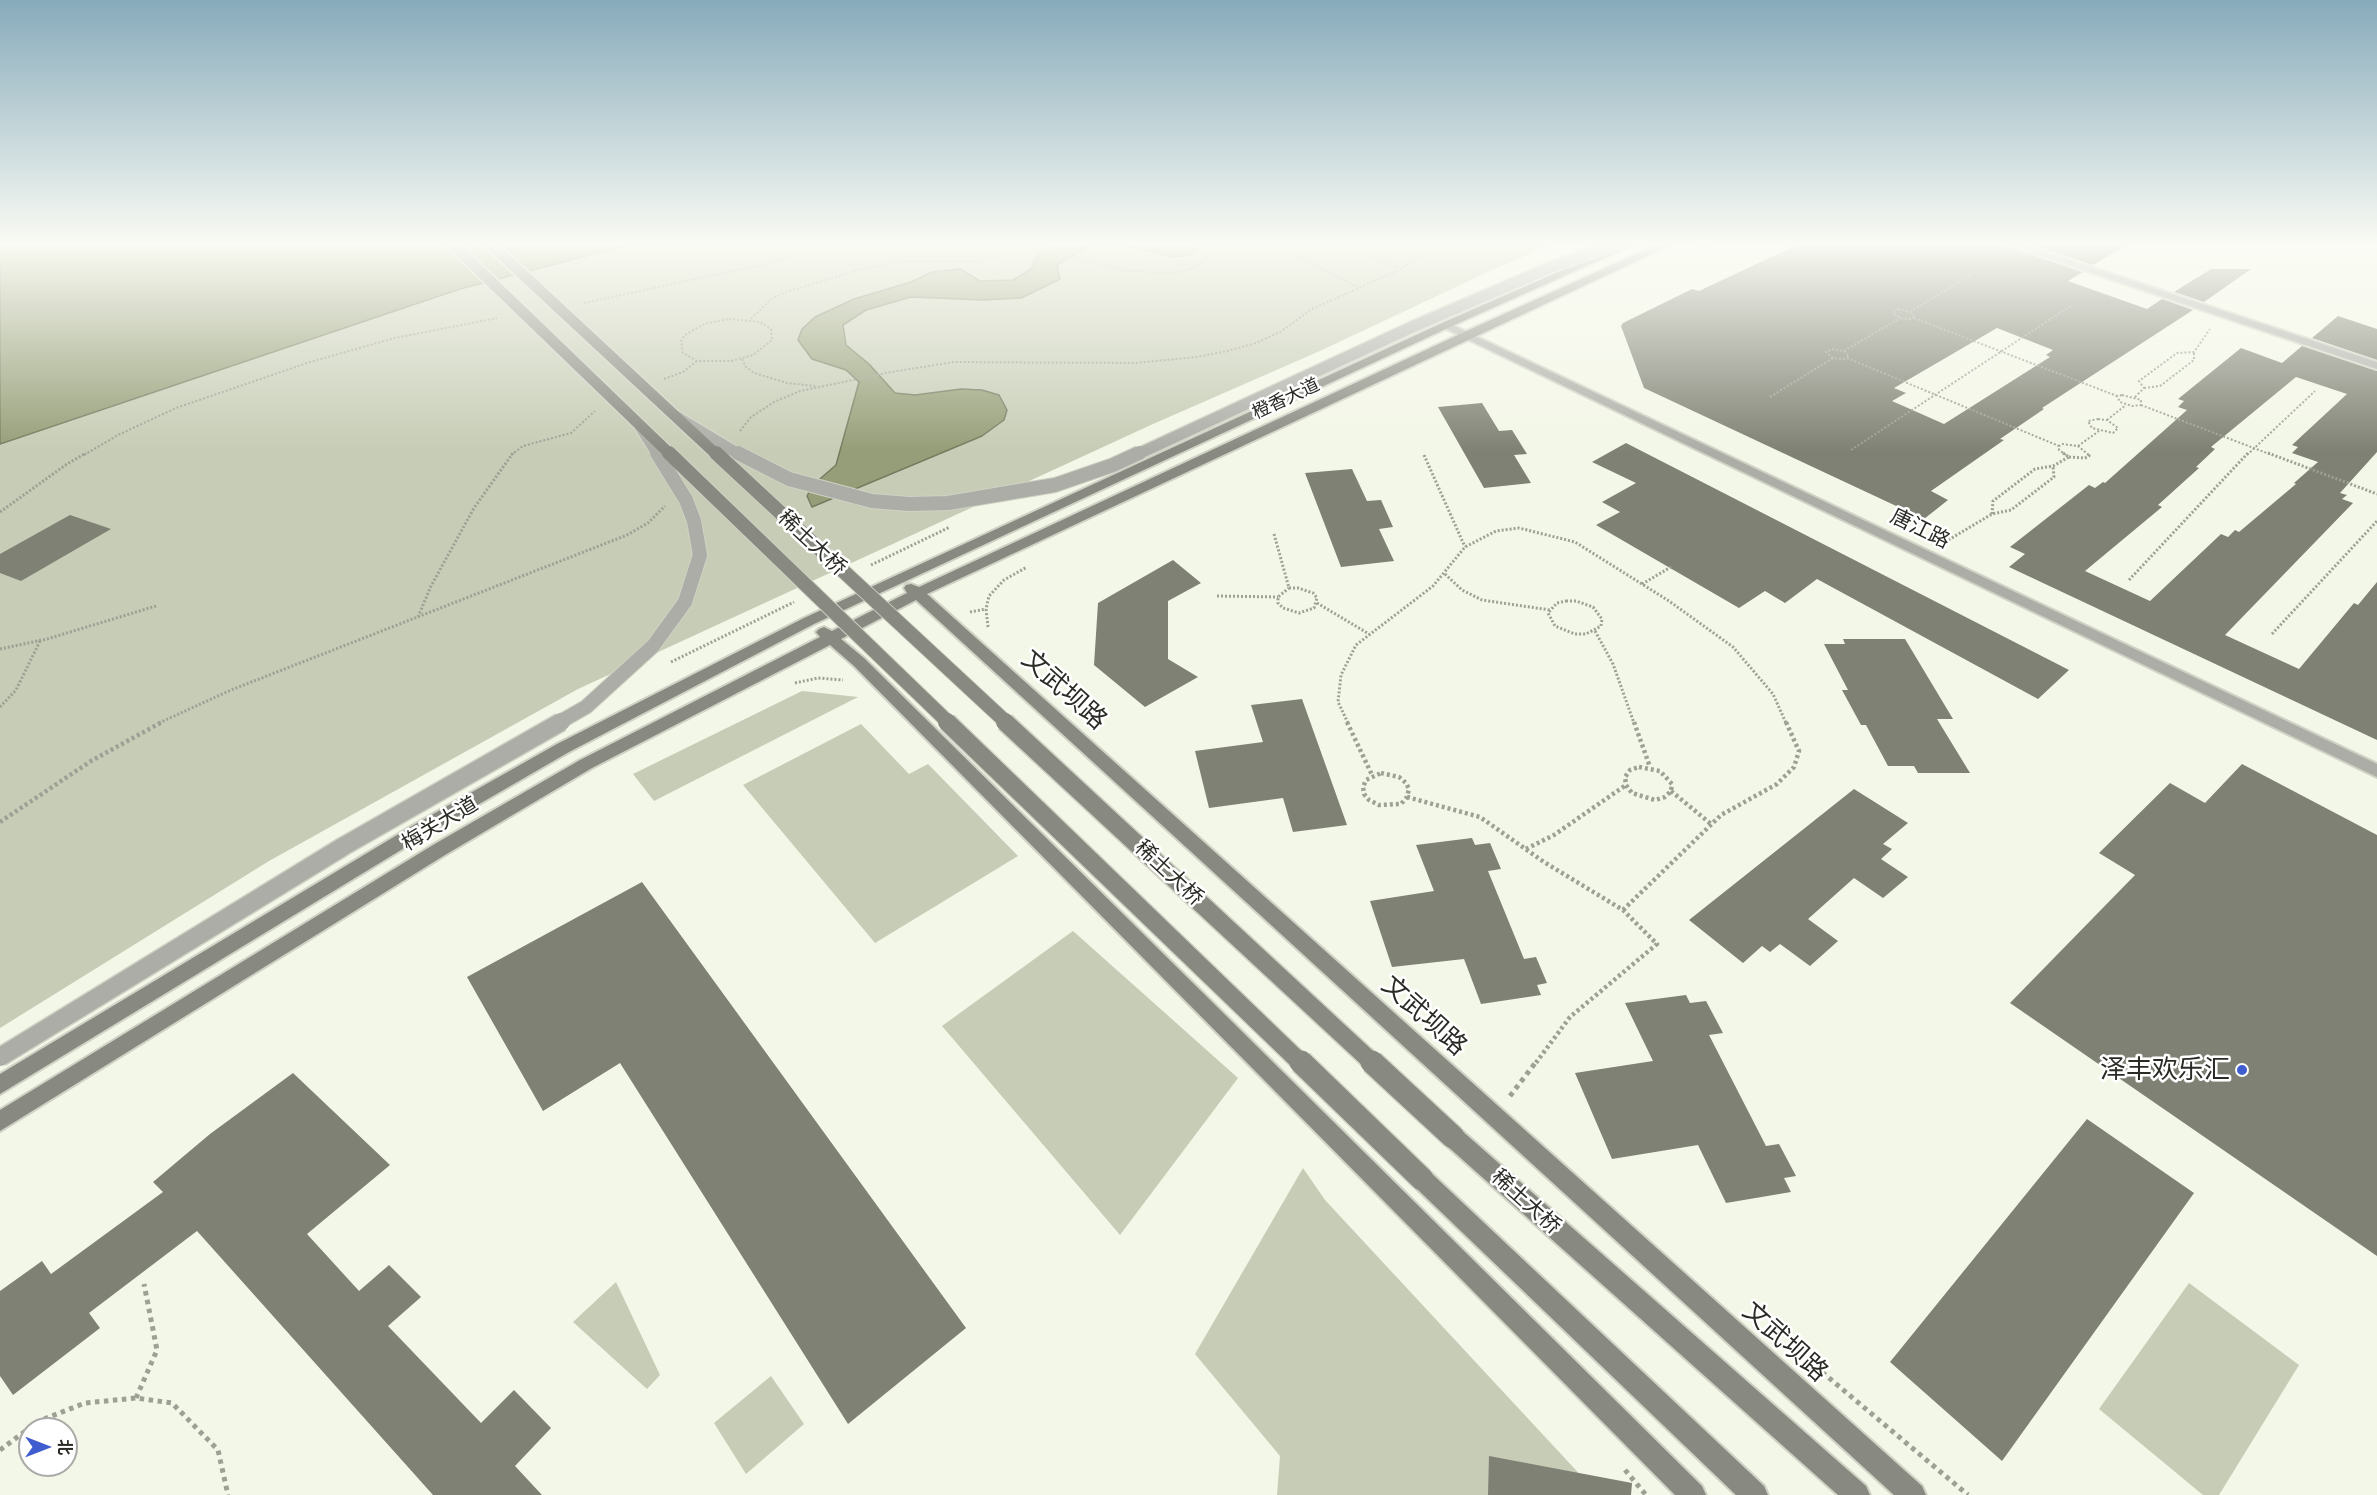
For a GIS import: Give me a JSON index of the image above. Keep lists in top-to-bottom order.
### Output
{
  "streets": {
    "main road": [
      "橙香大道",
      "稀土大桥",
      "文武坝路",
      "梅关大道"
    ],
    "street": ["唐江路"]
  },
  "crossings": [
    ["橙香大道", "唐江路"],
    ["橙香大道", "文武坝路"],
    ["橙香大道", "梅关大道"],
    ["文武坝路", "梅关大道"]
  ],
  "places": ["泽丰欢乐汇"],
  "north": "right"
}
